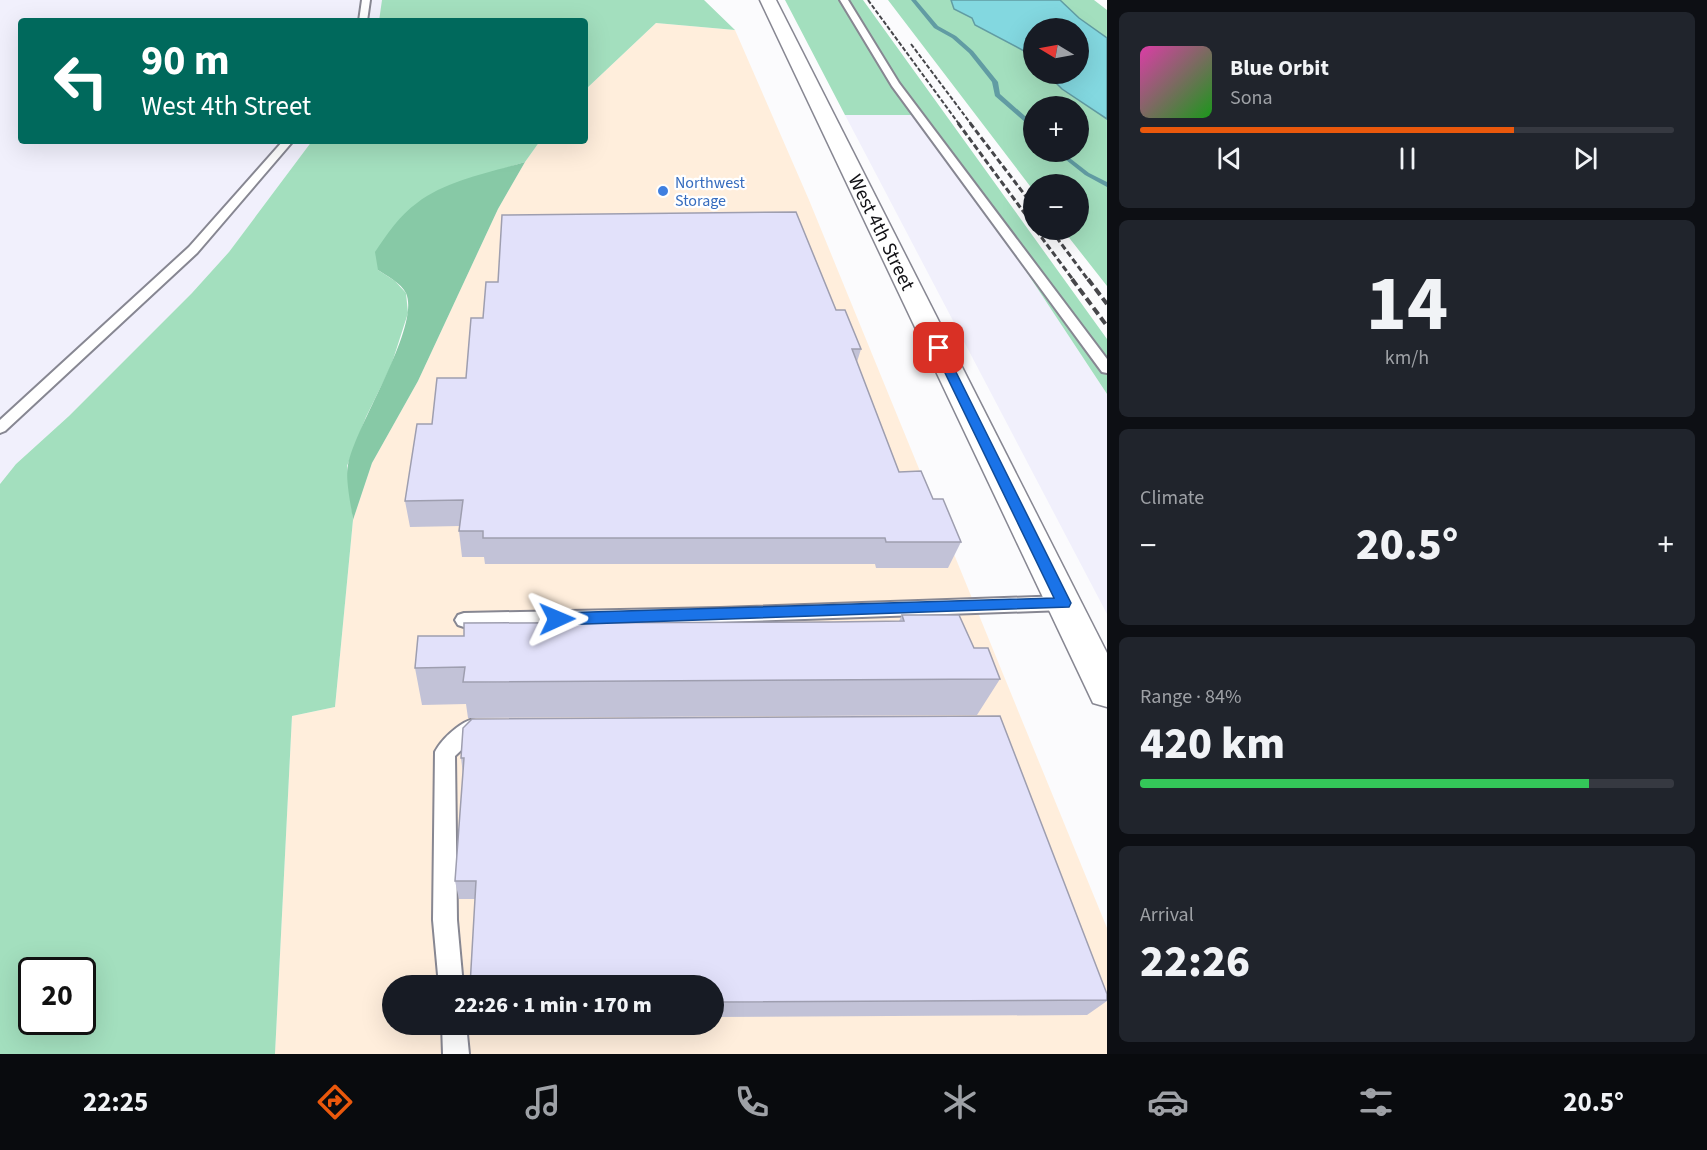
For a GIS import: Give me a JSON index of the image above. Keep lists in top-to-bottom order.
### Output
{
  "streets": {
    "main road": ["West 4th Street"]
  },
  "places": ["Northwest Storage"],
  "north": "left",
  "page": {
    "map_buttons": ["+", "−"],
    "turn": ["90 m", "West 4th Street"],
    "song": ["Blue Orbit", "Sona"],
    "tile": [
      ["14", "km/h"],
      "Climate",
      ["Range · 84%", "420 km"],
      ["Arrival", "22:26"]
    ],
    "heat": ["−", "20.5°", "+"],
    "limit": "20",
    "trip": "22:26 · 1 min · 170 m",
    "tabs": ["22:25", "20.5°"]
  }
}
